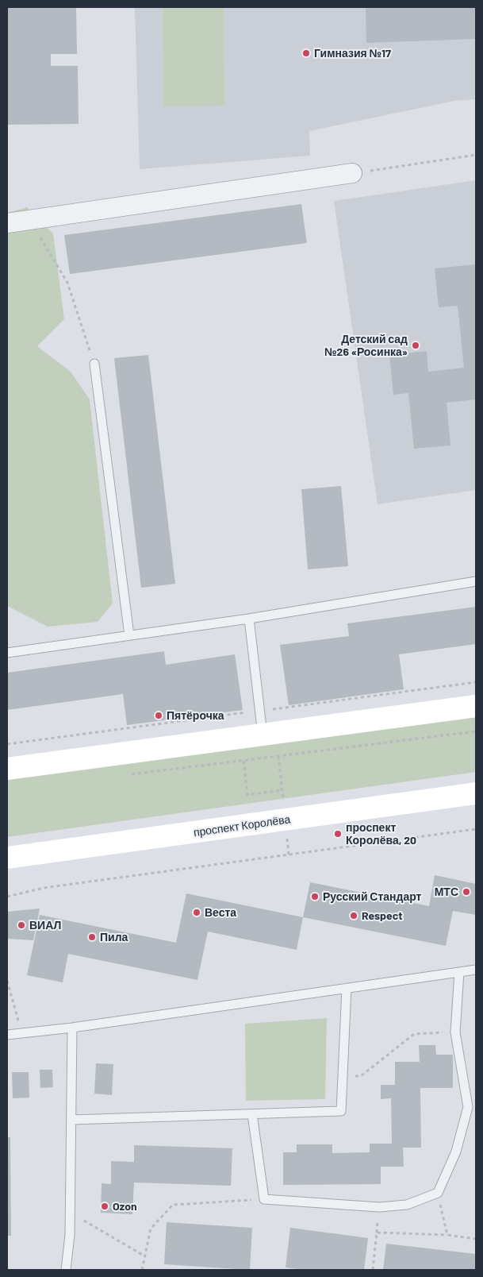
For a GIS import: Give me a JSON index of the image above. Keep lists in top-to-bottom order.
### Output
{
  "streets": {
    "main road": ["проспект Королёва"]
  },
  "places": [
    "Гимназия №17",
    "Детский сад №26 «Росинка»",
    "Пятёрочка",
    "проспект Королёва, 20",
    "МТС",
    "Русский Стандарт",
    "Веста",
    "Respect",
    "ВИАЛ",
    "Пила",
    "Ozon"
  ]
}
